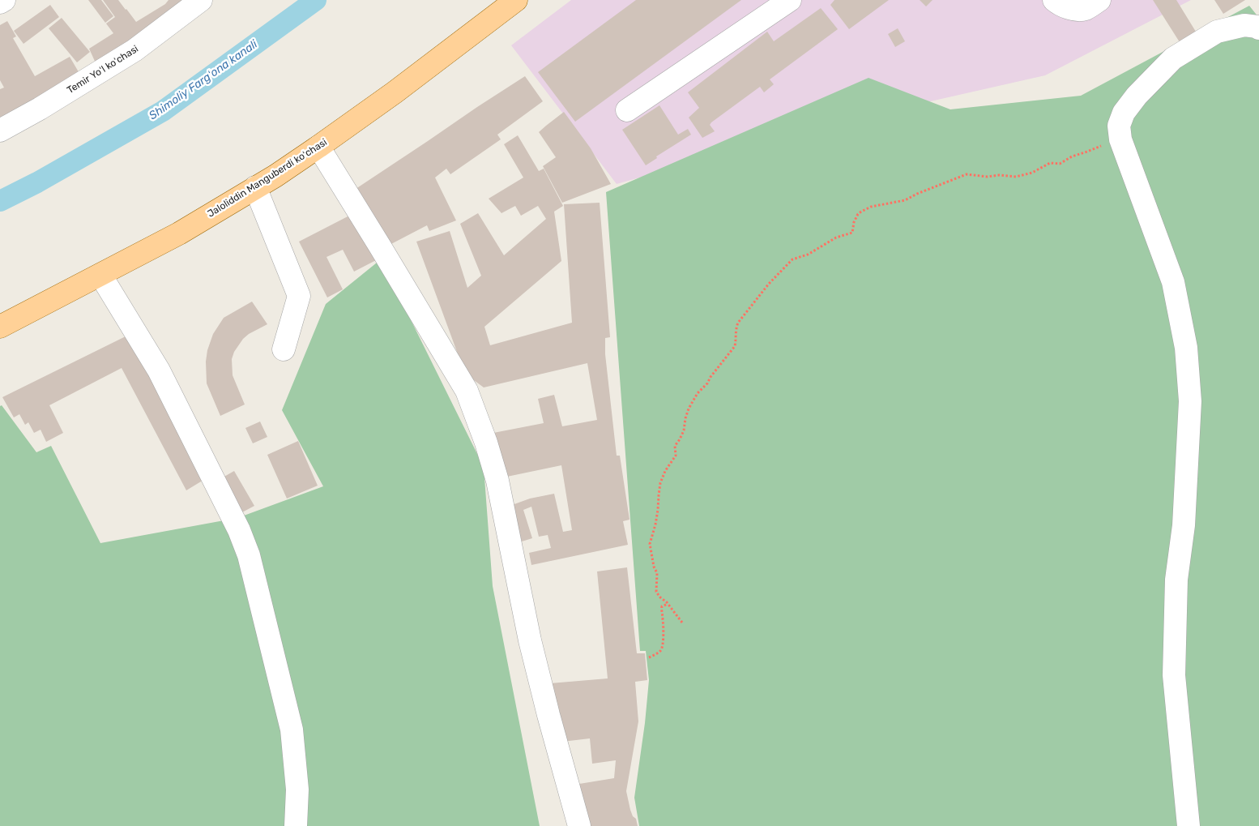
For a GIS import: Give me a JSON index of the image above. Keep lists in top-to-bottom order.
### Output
{
  "streets": {
    "main road": ["Jaloliddin Manguberdi koʻchasi"],
    "street": ["Temir Yoʻl koʻchasi"]
  },
  "water": ["Shimoliy Fargʻona kanali"]
}
